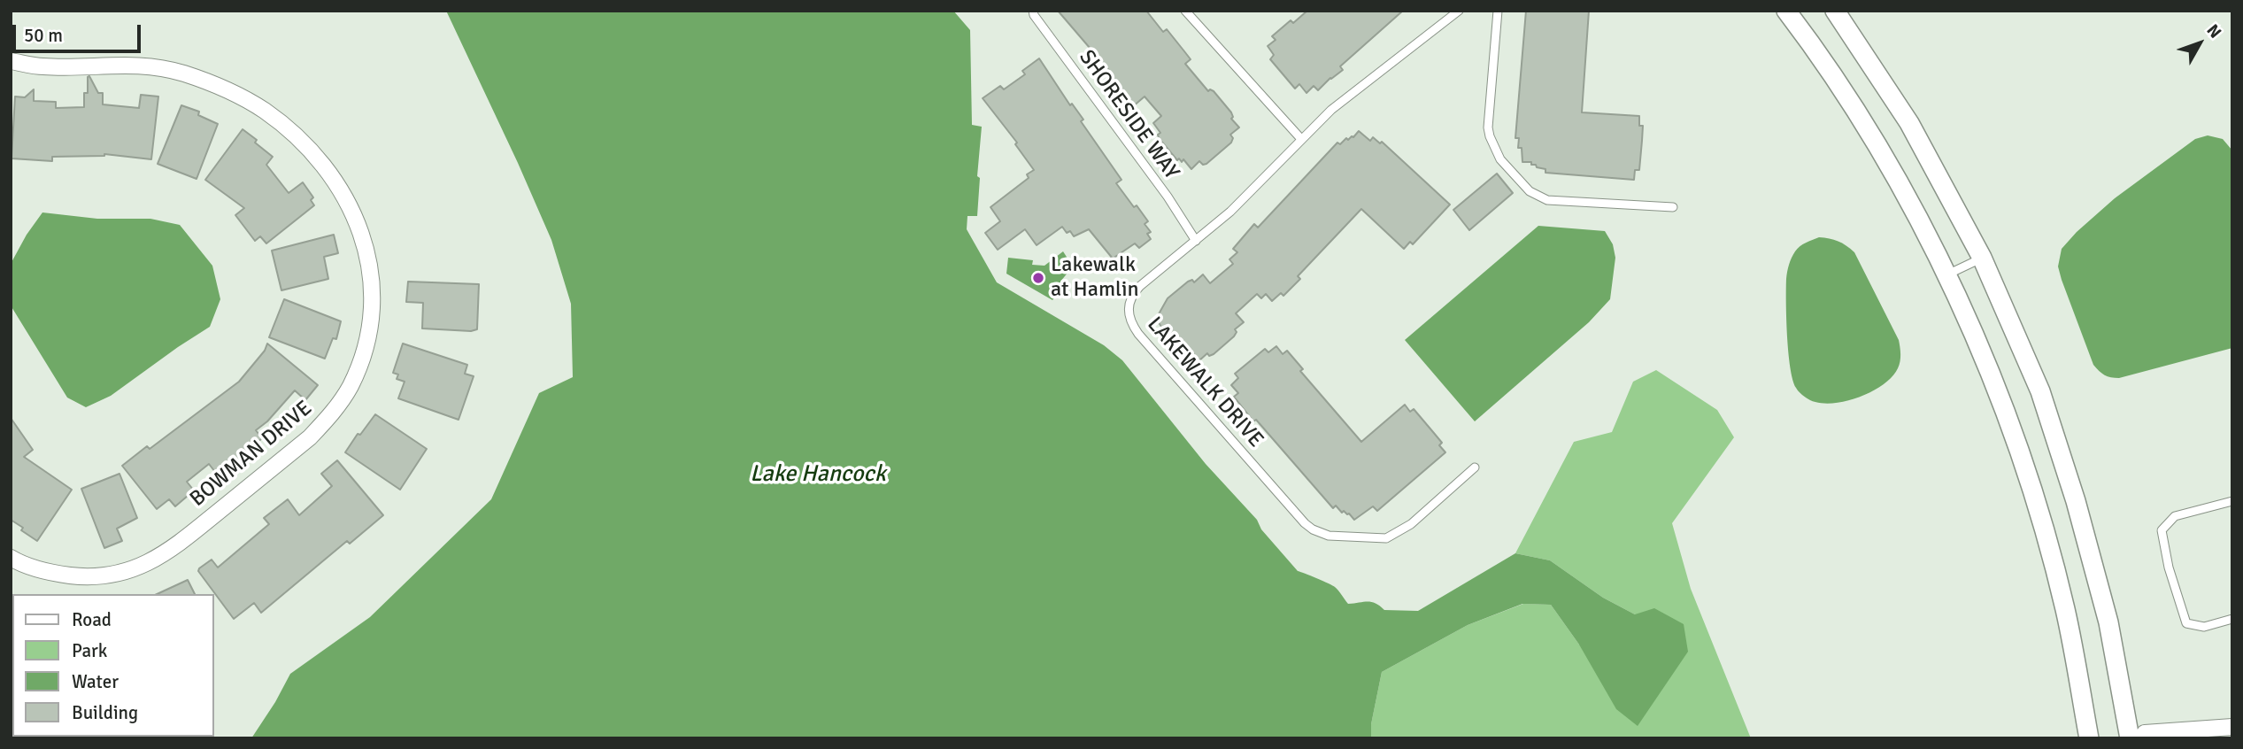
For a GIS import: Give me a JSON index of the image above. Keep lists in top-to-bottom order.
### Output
{
  "streets": {
    "street": ["BOWMAN DRIVE"],
    "lane": ["SHORESIDE WAY", "LAKEWALK DRIVE"]
  },
  "crossings": [
    ["SHORESIDE WAY", "LAKEWALK DRIVE"]
  ],
  "water": ["Lake Hancock"],
  "places": ["Lakewalk at Hamlin"],
  "legend": [
    "Road",
    "Park",
    "Water",
    "Building"
  ],
  "scale_bar": "50 m",
  "north": "top right"
}
